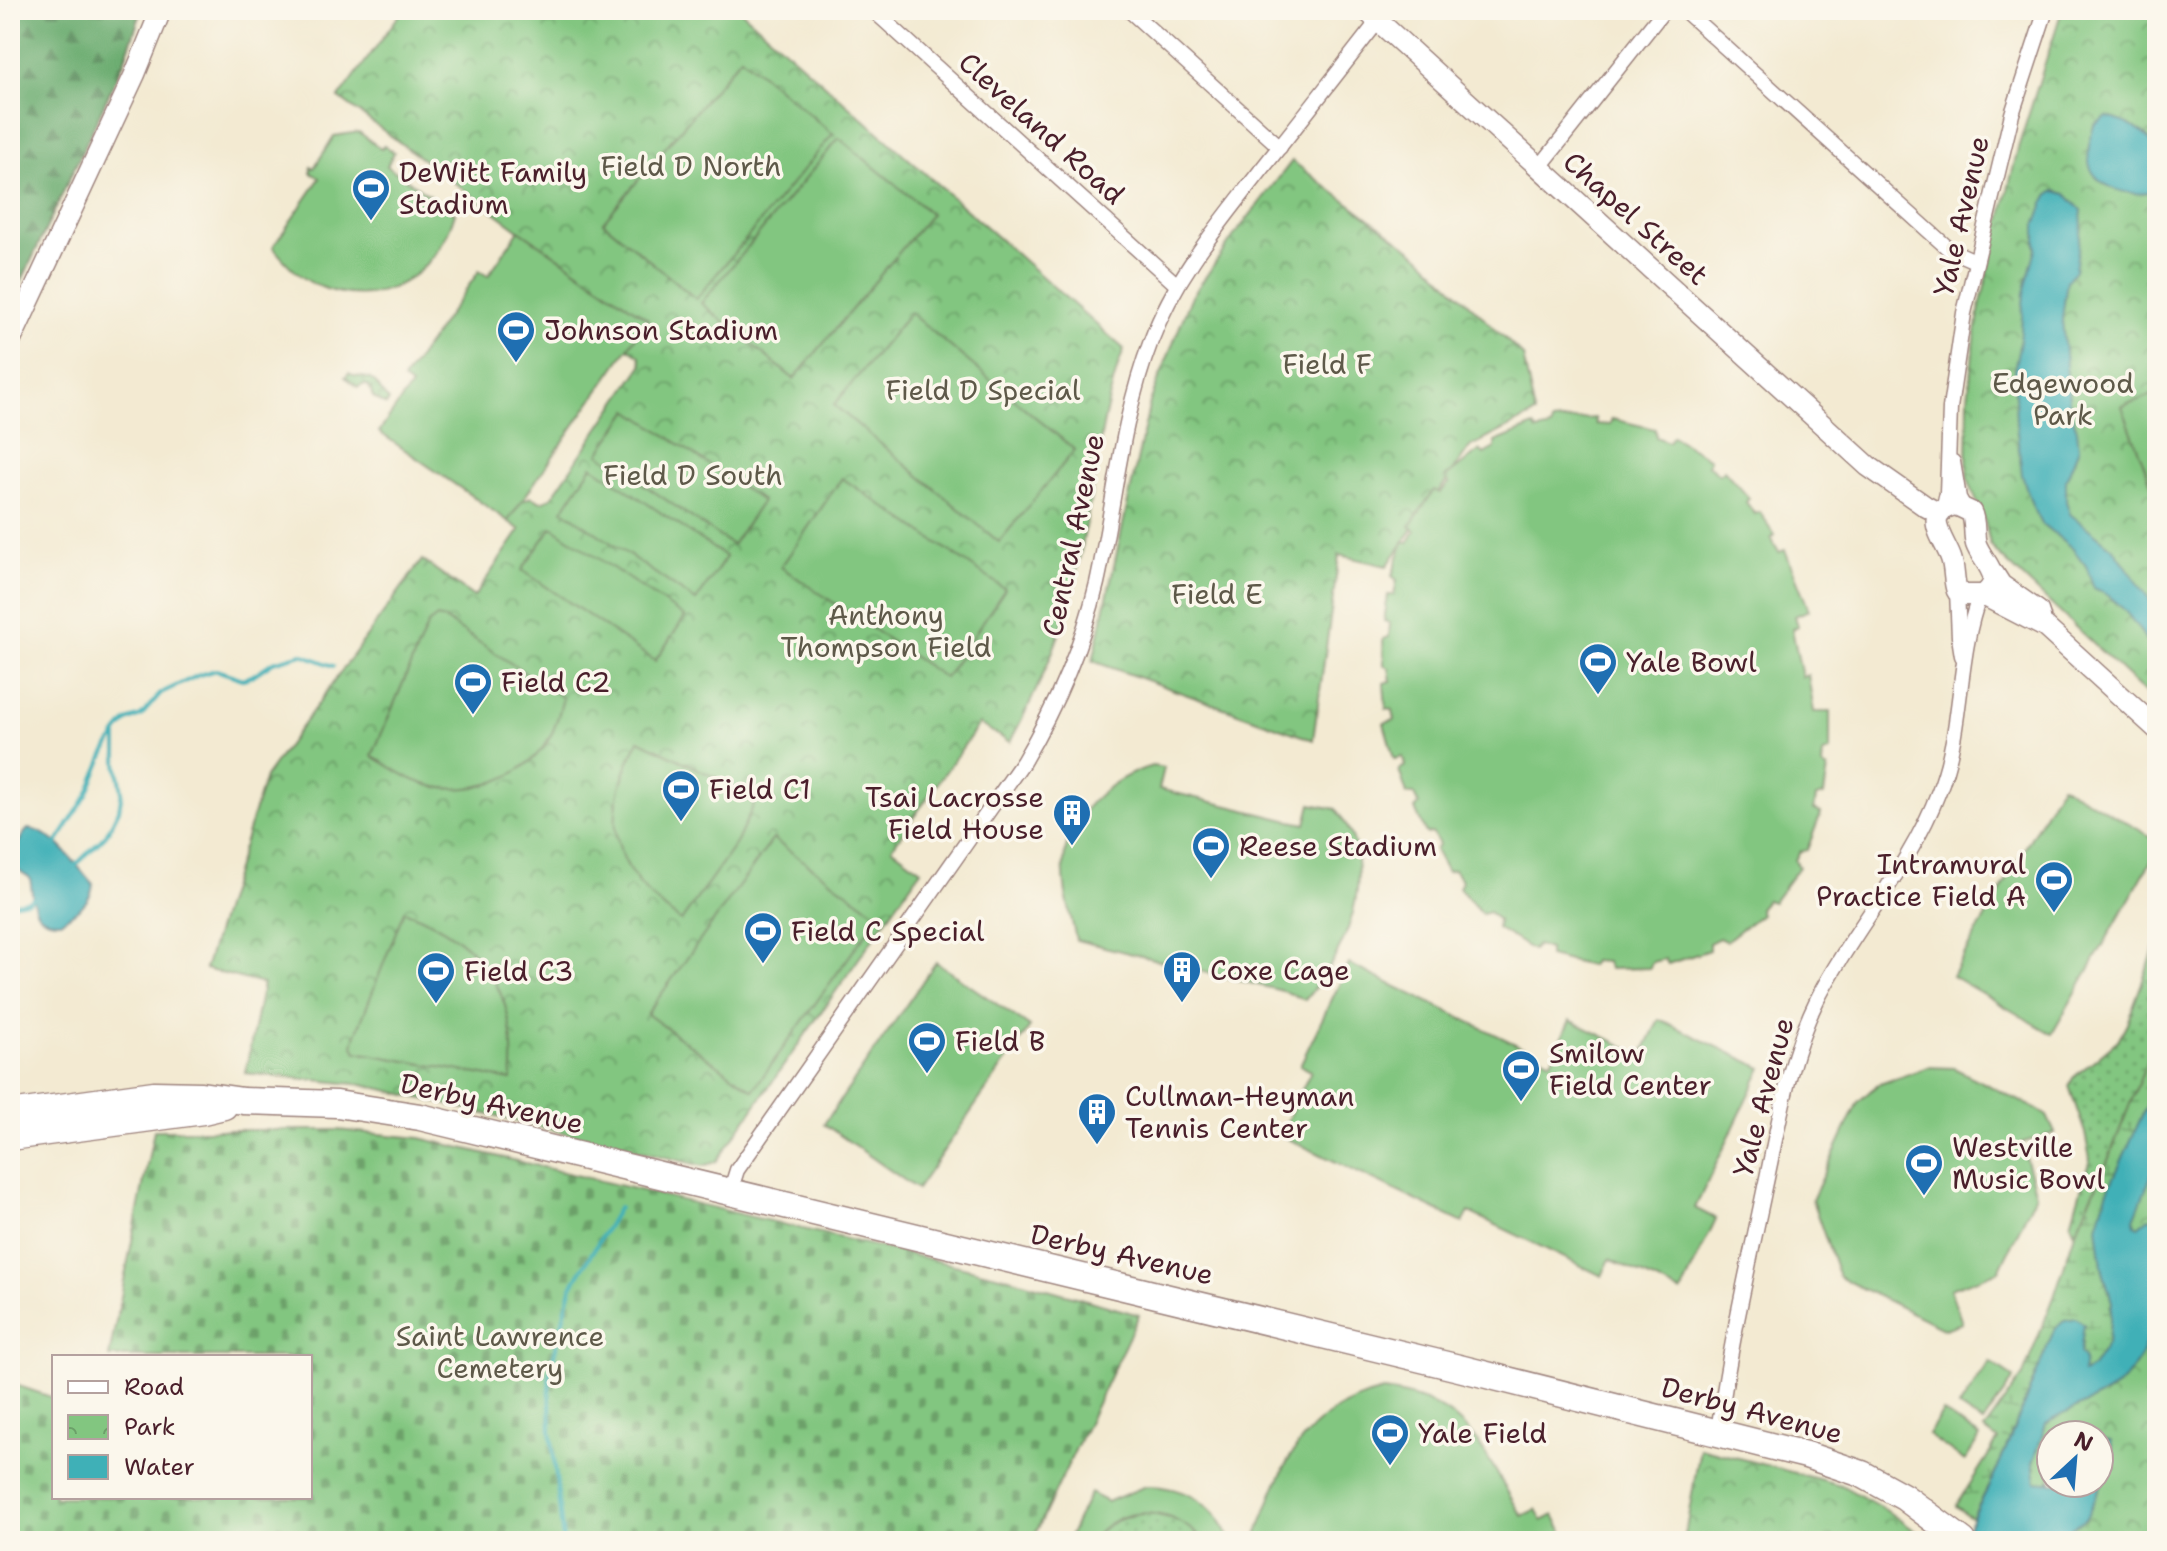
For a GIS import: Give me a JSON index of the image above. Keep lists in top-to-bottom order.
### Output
{
  "streets": {
    "highway": ["Derby Avenue"],
    "street": [
      "Cleveland Road",
      "Yale Avenue",
      "Chapel Street",
      "Central Avenue"
    ]
  },
  "crossings": [
    ["Cleveland Road", "Central Avenue"],
    ["Yale Avenue", "Chapel Street"],
    ["Yale Avenue", "Derby Avenue"],
    ["Chapel Street", "Central Avenue"],
    ["Central Avenue", "Derby Avenue"]
  ],
  "parks": [
    "Field D North",
    "Field F",
    "Edgewood Park",
    "Field D Special",
    "Field D South",
    "Field E",
    "Anthony Thompson Field",
    "Saint Lawrence Cemetery"
  ],
  "places": {
    "sports": [
      "DeWitt Family Stadium",
      "Johnson Stadium",
      "Yale Bowl",
      "Field C2",
      "Field C1",
      "Reese Stadium",
      "Intramural Practice Field A",
      "Field C Special",
      "Field C3",
      "Field B",
      "Smilow Field Center",
      "Westville Music Bowl",
      "Yale Field"
    ],
    "building": ["Tsai Lacrosse Field House", "Coxe Cage", "Cullman-Heyman Tennis Center"]
  },
  "legend": ["Road", "Park", "Water"],
  "north": "top right"
}
